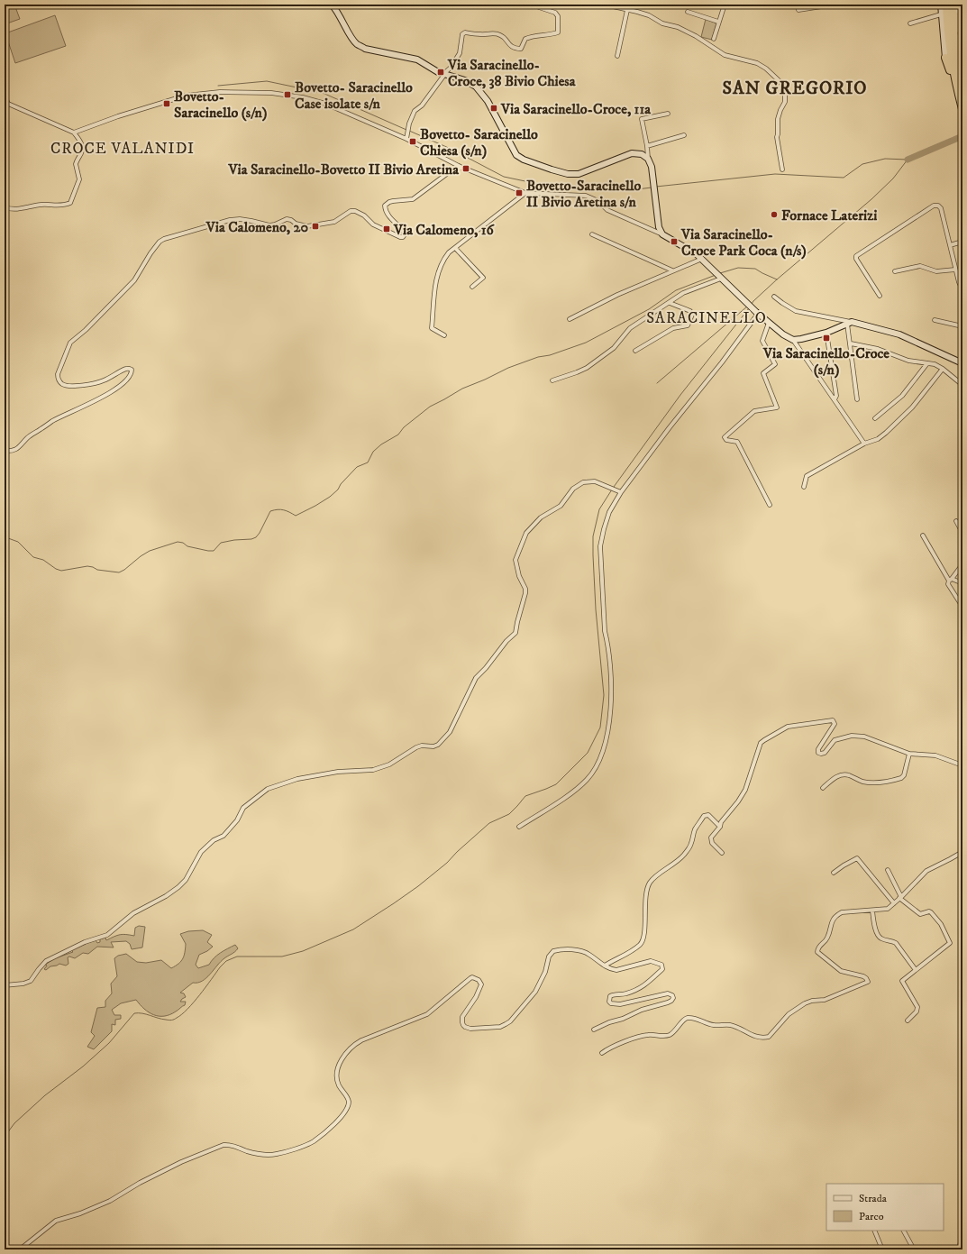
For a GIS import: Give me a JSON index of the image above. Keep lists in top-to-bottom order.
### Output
{
  "districts": ["SAN GREGORIO", "CROCE VALANIDI", "SARACINELLO"],
  "places": {
    "transit": [
      "Via Saracinello- Croce, 38 Bivio Chiesa",
      "Bovetto- Saracinello Case isolate s/n",
      "Bovetto- Saracinello (s/n)",
      "Via Saracinello-Croce, 11a",
      "Bovetto- Saracinello Chiesa (s/n)",
      "Via Saracinello-Bovetto II Bivio Aretina",
      "Bovetto-Saracinello II Bivio Aretina s/n",
      "Via Calomeno, 20",
      "Via Calomeno, 16",
      "Via Saracinello- Croce Park Coca (n/s)",
      "Via Saracinello-Croce (s/n)"
    ],
    "other": ["Fornace Laterizi"]
  },
  "legend": ["Strada", "Parco"]
}
